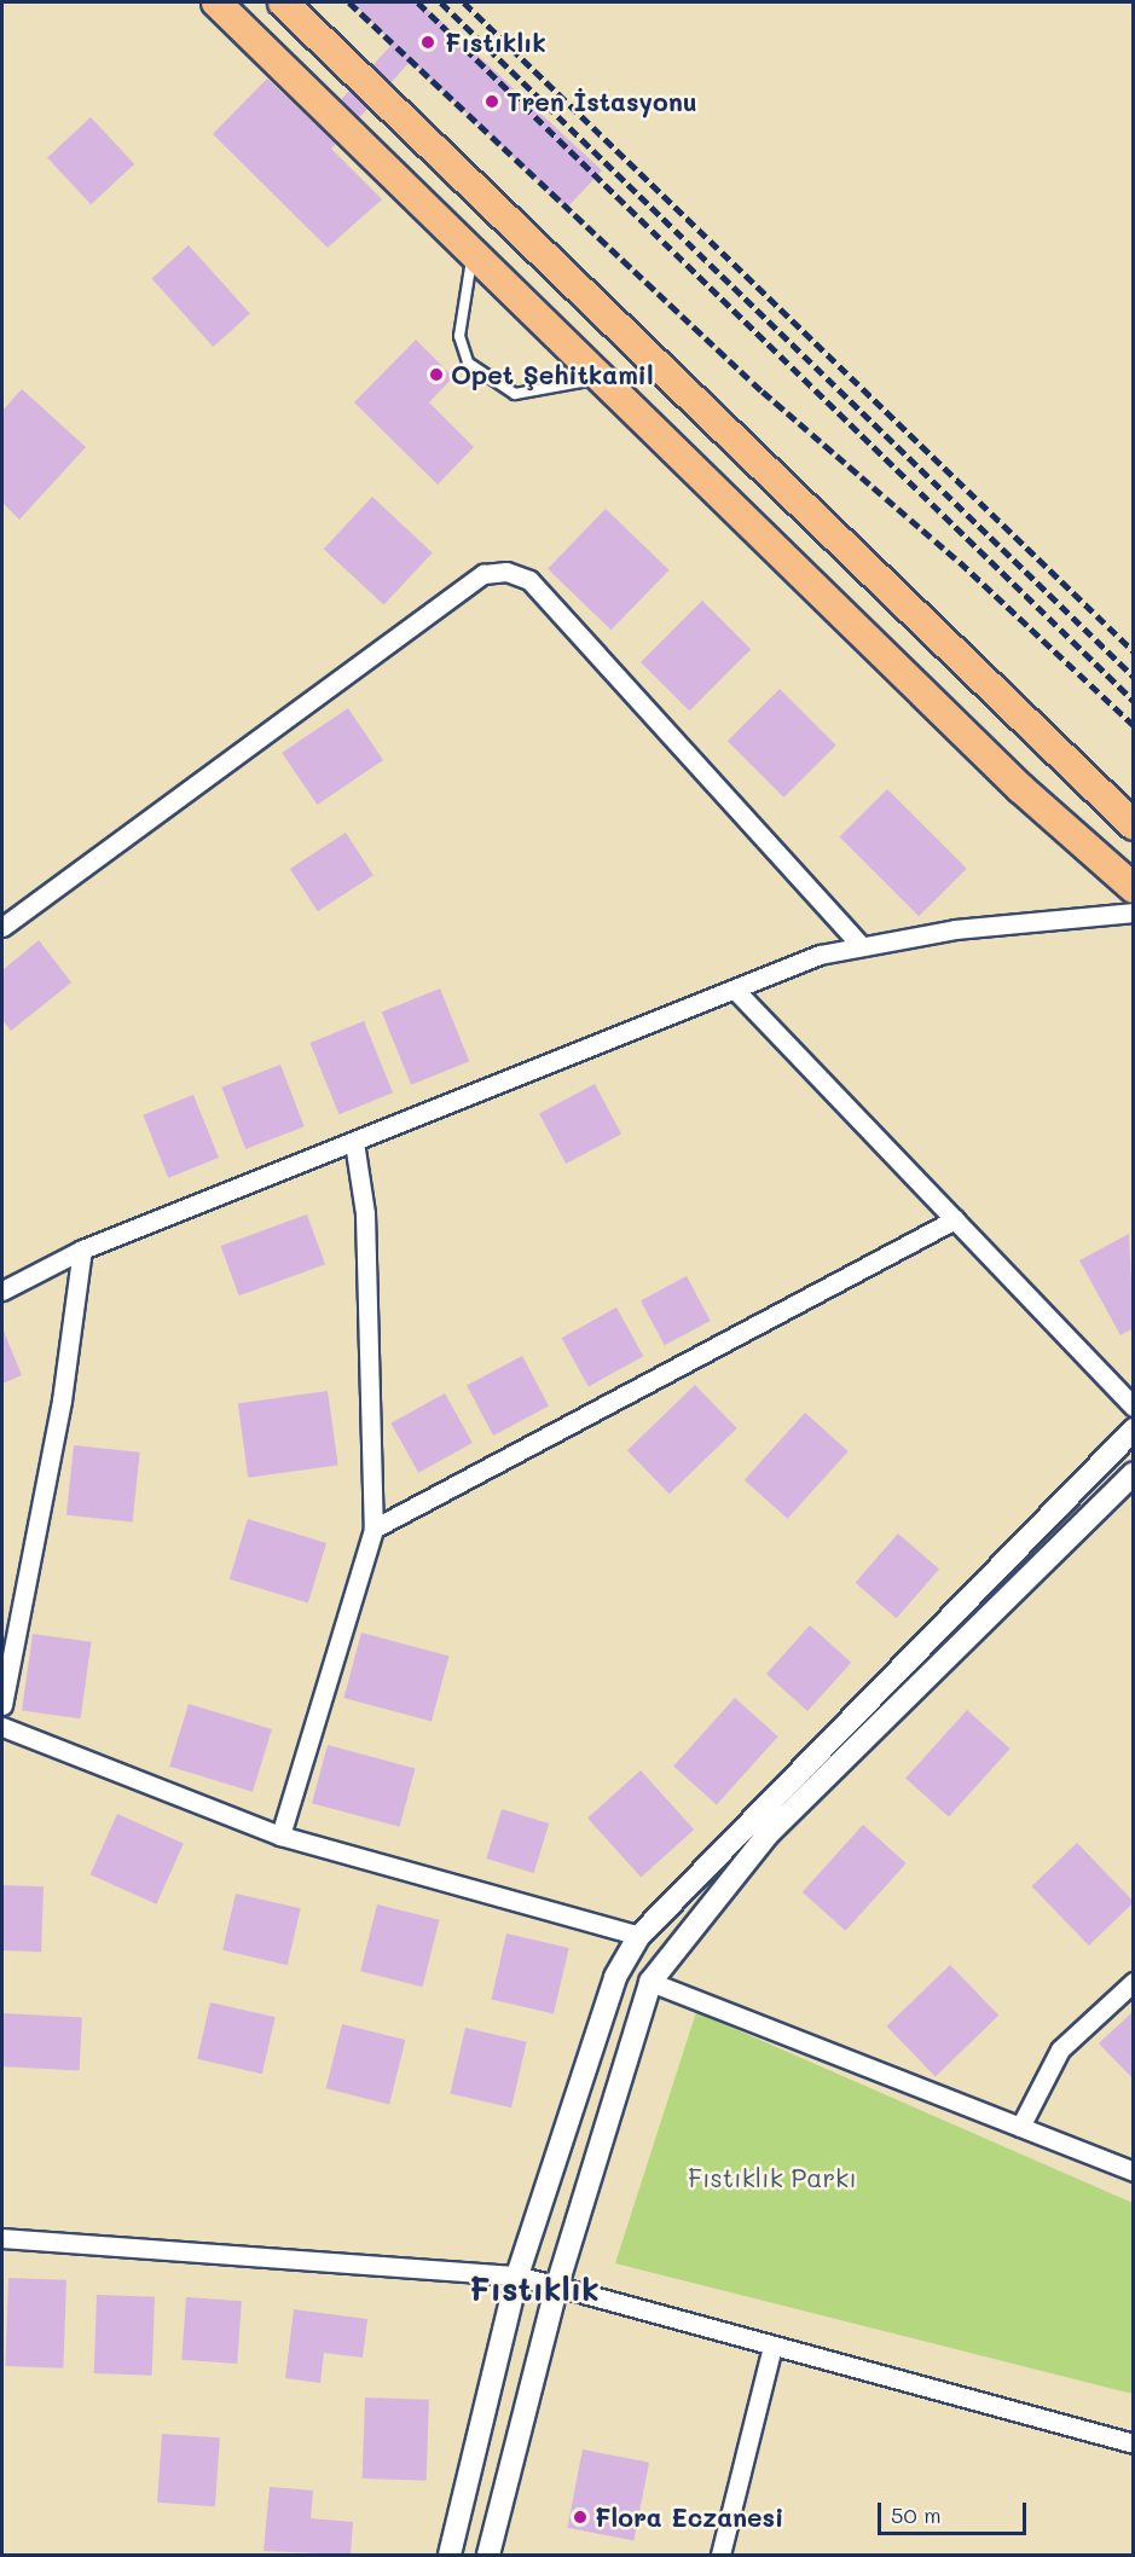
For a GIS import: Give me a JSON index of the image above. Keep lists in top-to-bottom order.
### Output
{
  "districts": ["Fıstıklık"],
  "parks": ["Fıstıklık Parkı"],
  "places": [
    "Fıstıklık",
    "Tren İstasyonu",
    "Opet Şehitkamil",
    "Flora Eczanesi"
  ],
  "scale_bar": "50 m"
}
